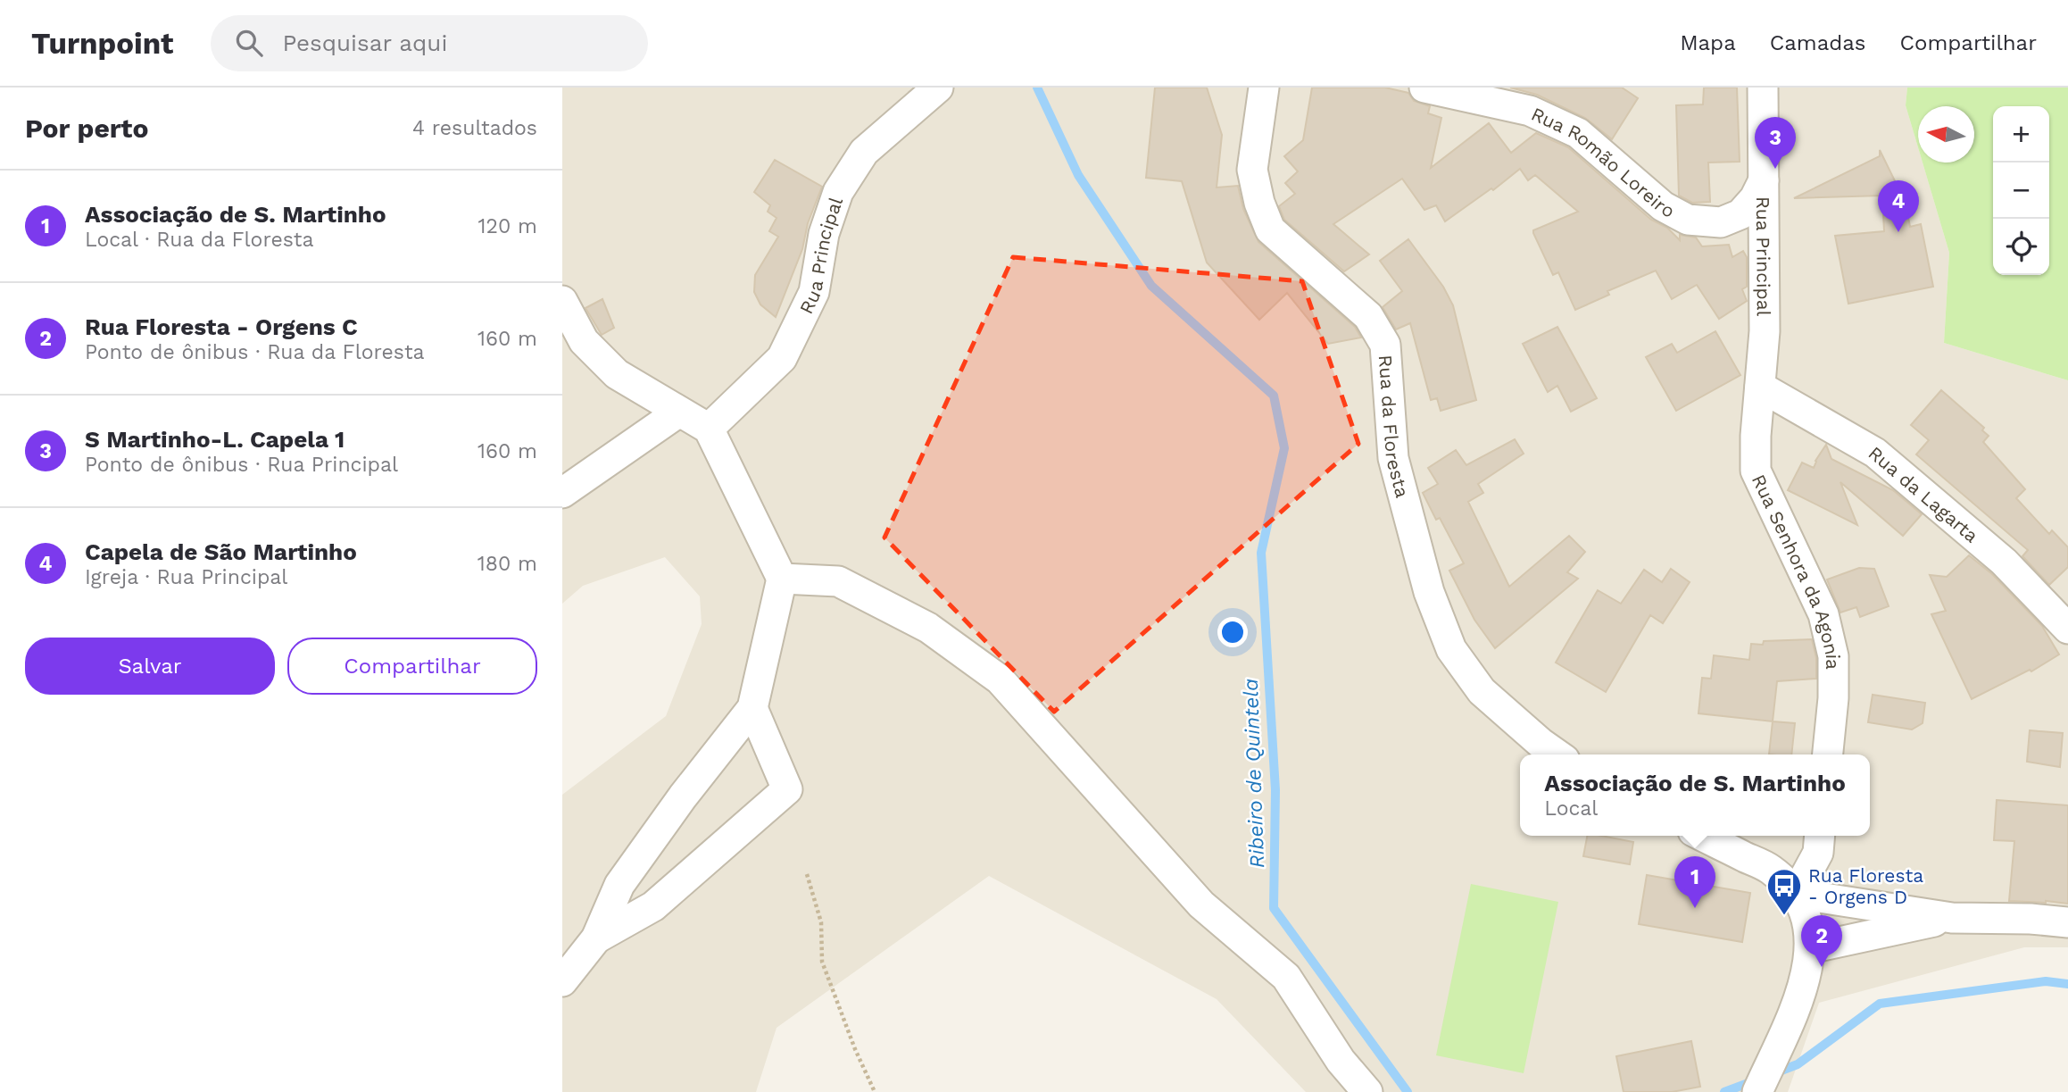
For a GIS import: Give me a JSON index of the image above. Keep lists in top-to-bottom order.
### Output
{
  "streets": {
    "street": [
      "Rua Romão Loreiro",
      "Rua Principal",
      "Rua da Floresta",
      "Rua da Lagarta",
      "Rua Senhora da Agonia"
    ]
  },
  "crossings": [
    ["Rua Romão Loreiro", "Rua Principal"],
    ["Rua Principal", "Rua da Lagarta"],
    ["Rua Principal", "Rua Senhora da Agonia"],
    ["Rua da Lagarta", "Rua Senhora da Agonia"]
  ],
  "water": ["Ribeiro de Quintela"],
  "places": {
    "bus stop": ["Rua Floresta - Orgens D"]
  },
  "north": "left",
  "page": {
    "header": "Turnpoint",
    "search": "Pesquisar aqui",
    "nav": ["Mapa", "Camadas", "Compartilhar"],
    "heading": ["Por perto", "4 resultados"],
    "map_buttons": ["+", "−"],
    "pins": [
      "3",
      "4",
      "1",
      "2"
    ],
    "list": [
      {
        "mark": "1",
        "name": "Associação de S. Martinho",
        "note": "Local · Rua da Floresta",
        "value": "120 m"
      },
      {
        "mark": "2",
        "name": "Rua Floresta - Orgens C",
        "note": "Ponto de ônibus · Rua da Floresta",
        "value": "160 m"
      },
      {
        "mark": "3",
        "name": "S Martinho-L. Capela 1",
        "note": "Ponto de ônibus · Rua Principal",
        "value": "160 m"
      },
      {
        "mark": "4",
        "name": "Capela de São Martinho",
        "note": "Igreja · Rua Principal",
        "value": "180 m"
      }
    ],
    "buttons": ["Salvar", "Compartilhar"],
    "popup": ["Associação de S. Martinho", "Local"]
  }
}
